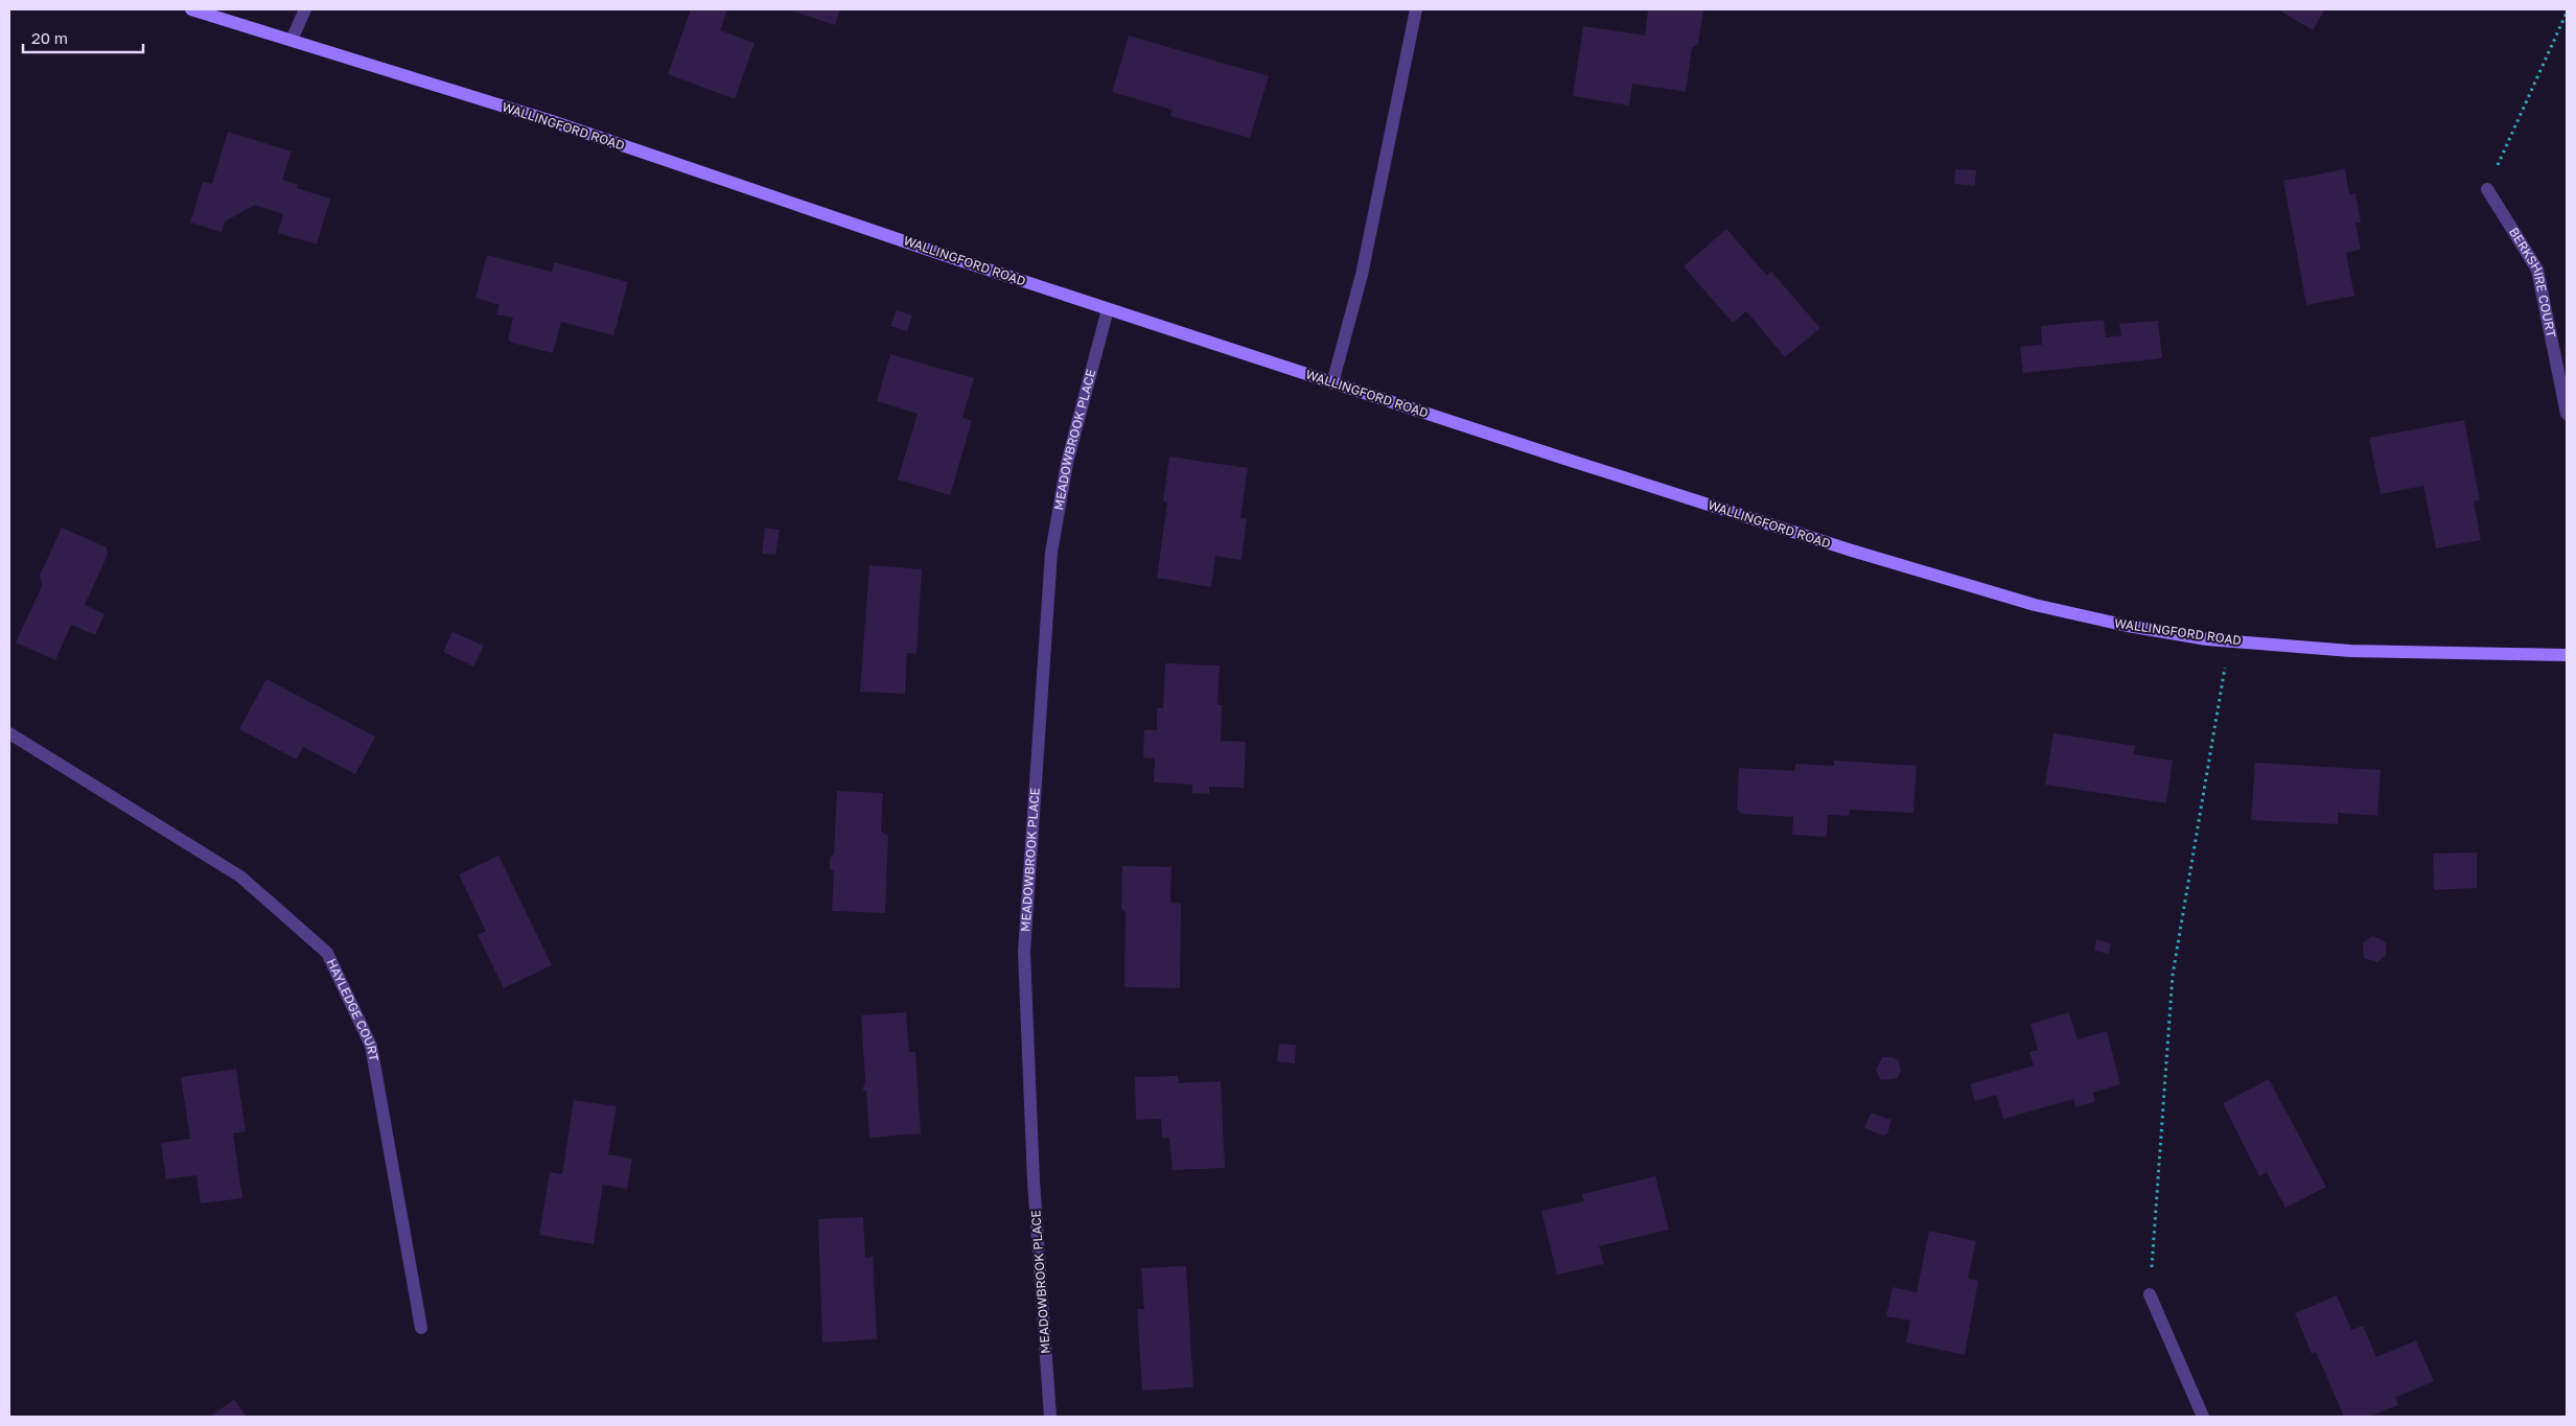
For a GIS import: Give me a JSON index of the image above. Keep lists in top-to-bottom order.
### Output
{
  "streets": {
    "street": [
      "WALLINGFORD ROAD",
      "BERKSHIRE COURT",
      "MEADOWBROOK PLACE",
      "HAYLEDGE COURT"
    ]
  },
  "crossings": [
    ["WALLINGFORD ROAD", "MEADOWBROOK PLACE"]
  ],
  "scale_bar": "20 m"
}
